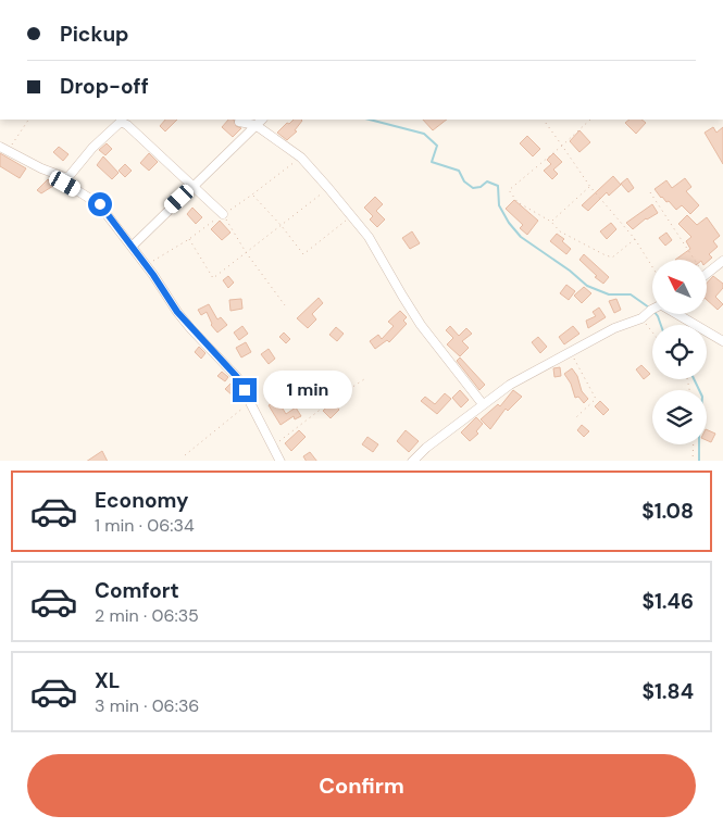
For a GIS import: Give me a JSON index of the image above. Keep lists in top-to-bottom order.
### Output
{
  "north": "top left",
  "page": {
    "banner": ["Pickup", "Drop-off"],
    "bubble": "1 min",
    "list": [
      {
        "name": "Economy",
        "note": "1 min · 06:34",
        "value": "$1.08"
      },
      {
        "name": "Comfort",
        "note": "2 min · 06:35",
        "value": "$1.46"
      },
      {
        "name": "XL",
        "note": "3 min · 06:36",
        "value": "$1.84"
      }
    ],
    "buttons": "Confirm"
  }
}
